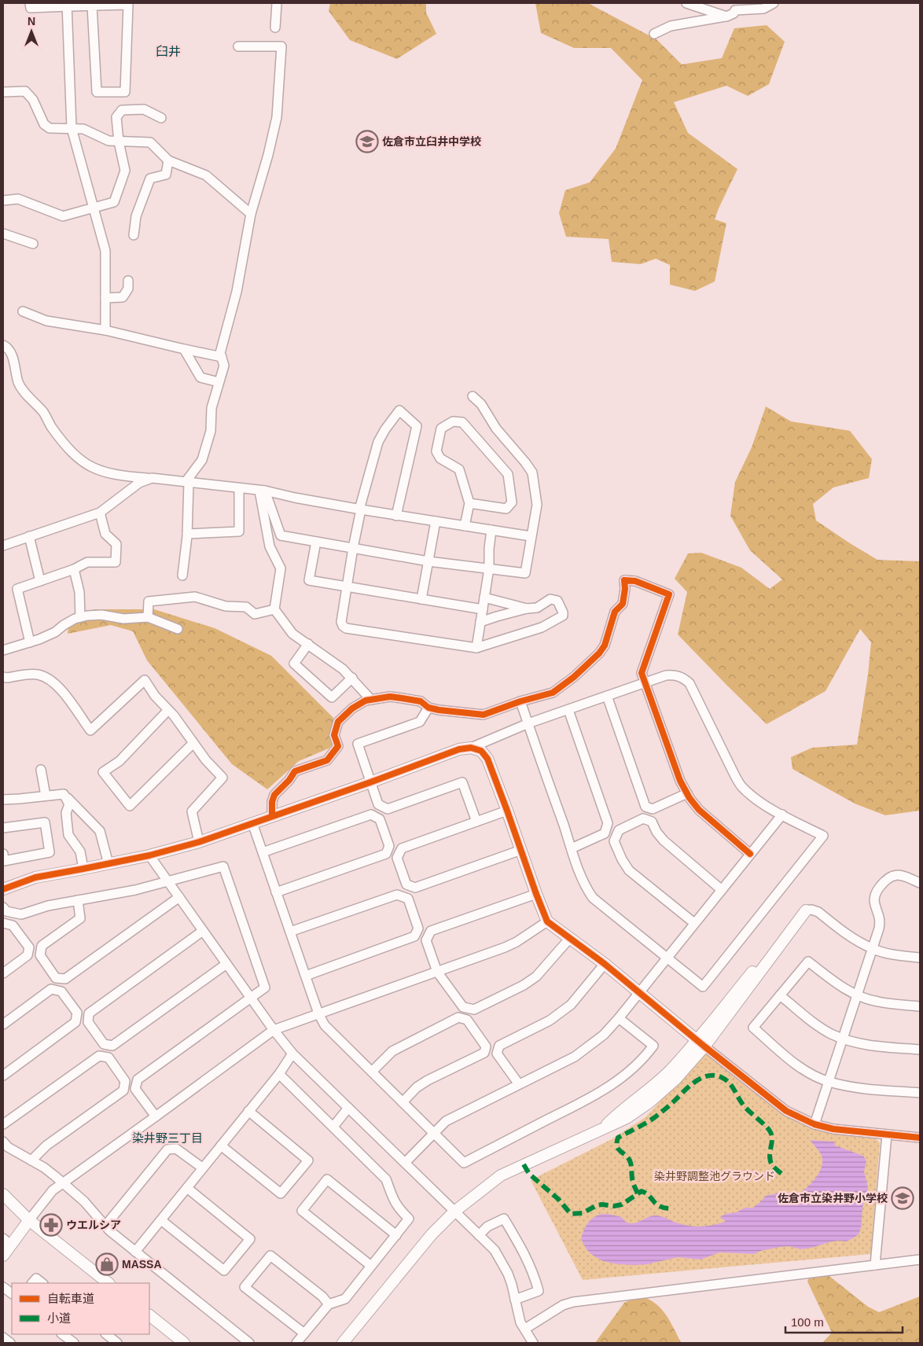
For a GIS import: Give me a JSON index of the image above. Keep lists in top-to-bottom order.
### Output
{
  "districts": ["臼井", "染井野三丁目"],
  "parks": ["染井野調整池グラウンド"],
  "places": {
    "school or university": ["佐倉市立臼井中学校", "佐倉市立染井野小学校"],
    "pharmacy": ["ウエルシア"],
    "shop": ["MASSA"]
  },
  "legend": ["自転車道", "小道"],
  "scale_bar": "100 m",
  "north": "top"
}
